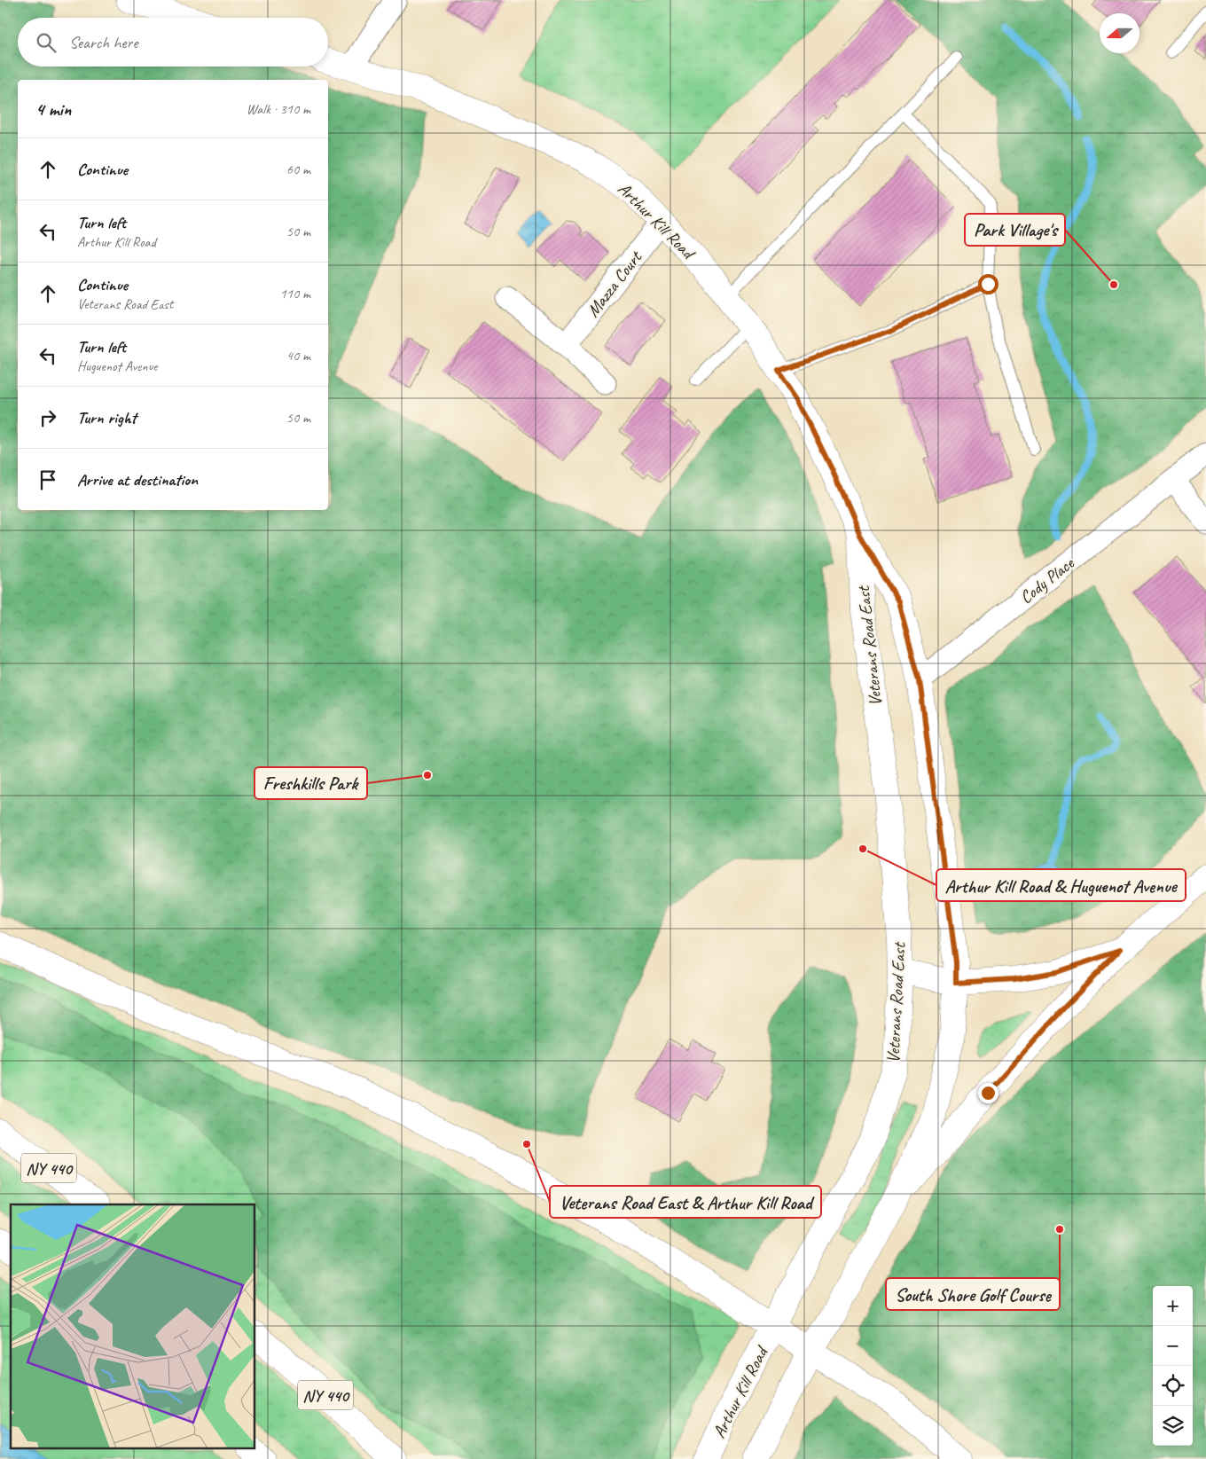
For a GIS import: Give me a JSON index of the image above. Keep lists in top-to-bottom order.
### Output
{
  "streets": {
    "main road": ["Arthur Kill Road", "Veterans Road East", "NY 440"],
    "street": ["Mazza Court", "Cody Place"]
  },
  "crossings": [
    ["Arthur Kill Road", "Mazza Court"],
    ["Arthur Kill Road", "Veterans Road East"],
    ["Cody Place", "Veterans Road East"]
  ],
  "places": [
    "Park Village's",
    "Freshkills Park",
    "Arthur Kill Road & Huguenot Avenue",
    "Veterans Road East & Arthur Kill Road",
    "South Shore Golf Course"
  ],
  "north": "left",
  "page": {
    "search": "Search here",
    "heading": ["4 min", "Walk · 310 m"],
    "list": [
      ["Continue", "60 m"],
      ["Turn left", "Arthur Kill Road", "50 m"],
      ["Continue", "Veterans Road East", "110 m"],
      ["Turn left", "Huguenot Avenue", "40 m"],
      ["Turn right", "50 m"],
      "Arrive at destination"
    ],
    "map_buttons": ["+", "−"]
  }
}
